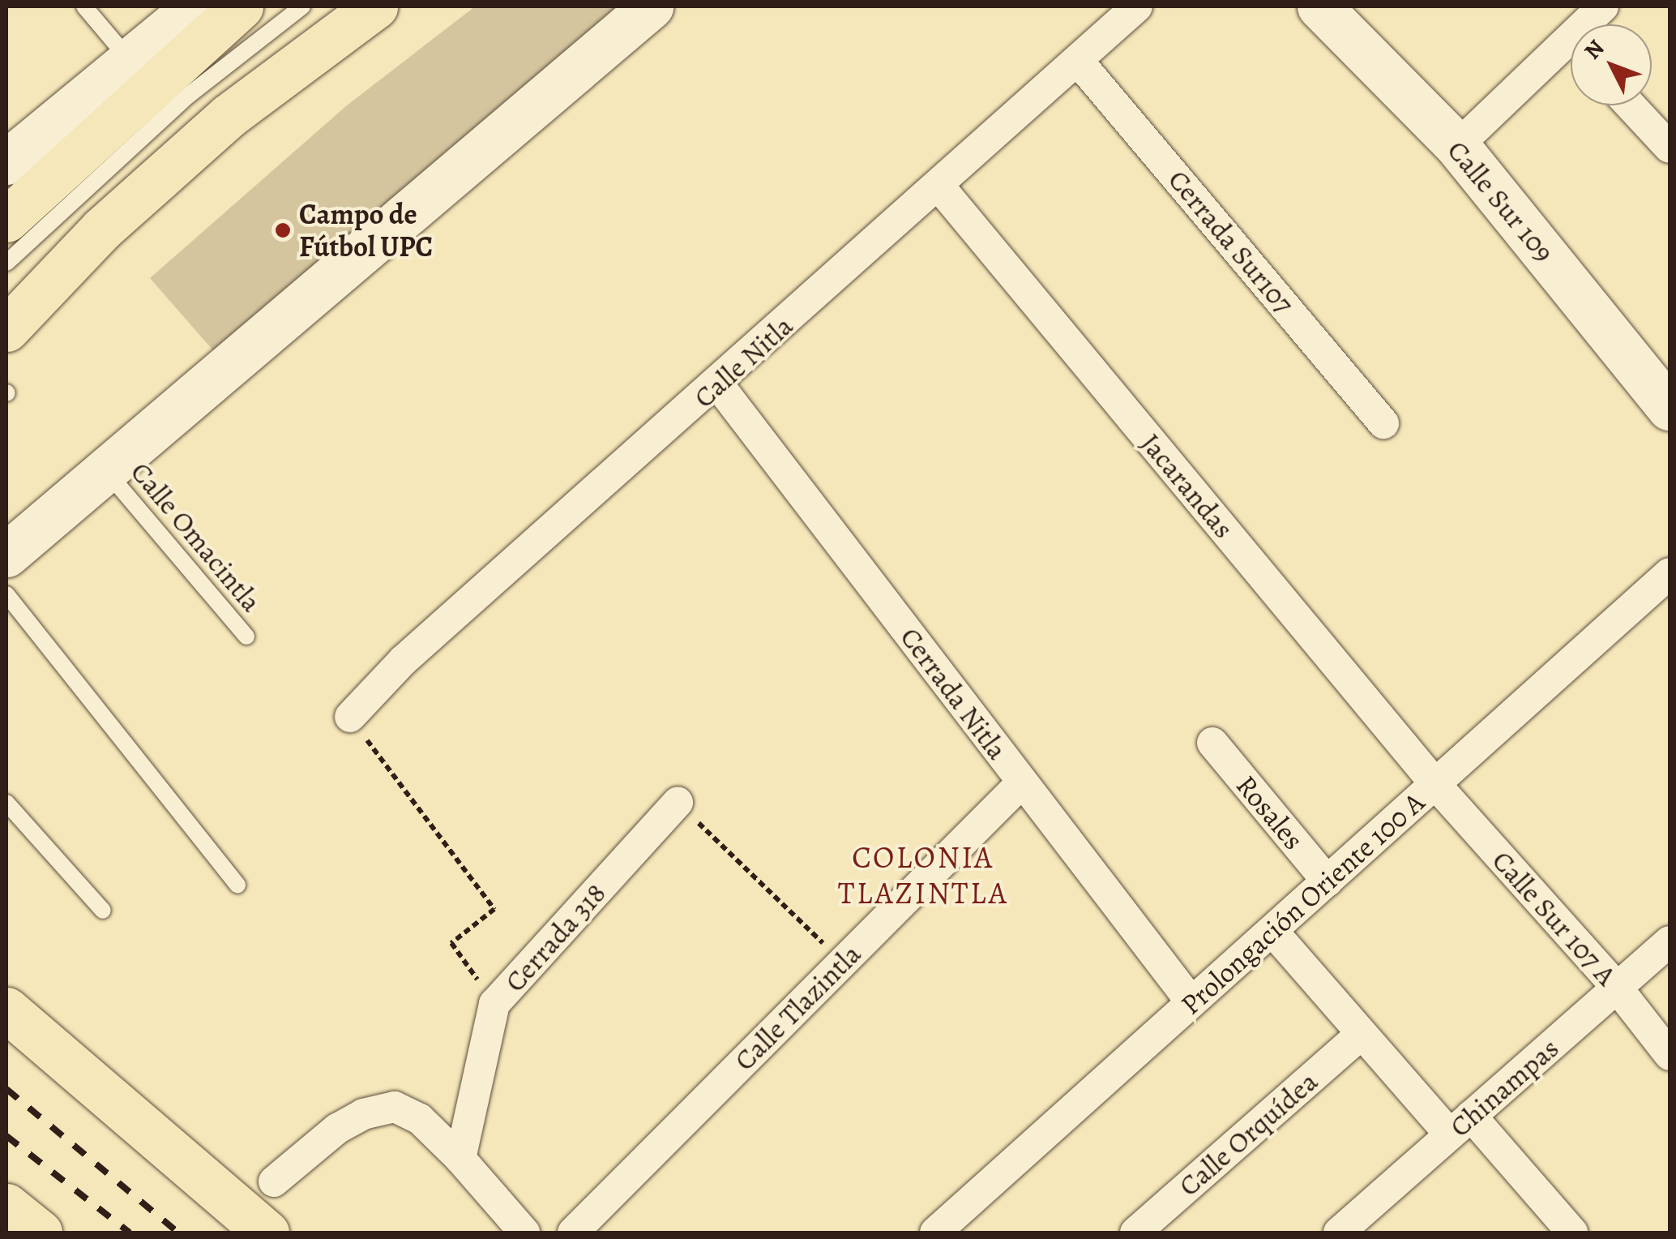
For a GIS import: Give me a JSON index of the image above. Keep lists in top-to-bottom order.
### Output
{
  "streets": {
    "street": [
      "Calle Sur 109",
      "Cerrada Sur107",
      "Calle Nitla",
      "Jacarandas",
      "Cerrada Nitla",
      "Rosales",
      "Prolongación Oriente 100 A",
      "Calle Sur 107 A",
      "Cerrada 318",
      "Calle Tlazintla",
      "Chinampas",
      "Calle Orquídea"
    ],
    "lane": ["Calle Omacintla"]
  },
  "crossings": [
    ["Cerrada Sur107", "Calle Nitla"],
    ["Calle Nitla", "Jacarandas"],
    ["Calle Nitla", "Cerrada Nitla"],
    ["Calle Nitla", "Cerrada 318"],
    ["Jacarandas", "Prolongación Oriente 100 A"],
    ["Jacarandas", "Calle Sur 107 A"],
    ["Cerrada Nitla", "Prolongación Oriente 100 A"],
    ["Cerrada Nitla", "Calle Tlazintla"],
    ["Rosales", "Prolongación Oriente 100 A"],
    ["Prolongación Oriente 100 A", "Calle Sur 107 A"],
    ["Calle Sur 107 A", "Chinampas"]
  ],
  "districts": ["COLONIA TLAZINTLA"],
  "places": ["Campo de Fútbol UPC"],
  "north": "top left"
}
